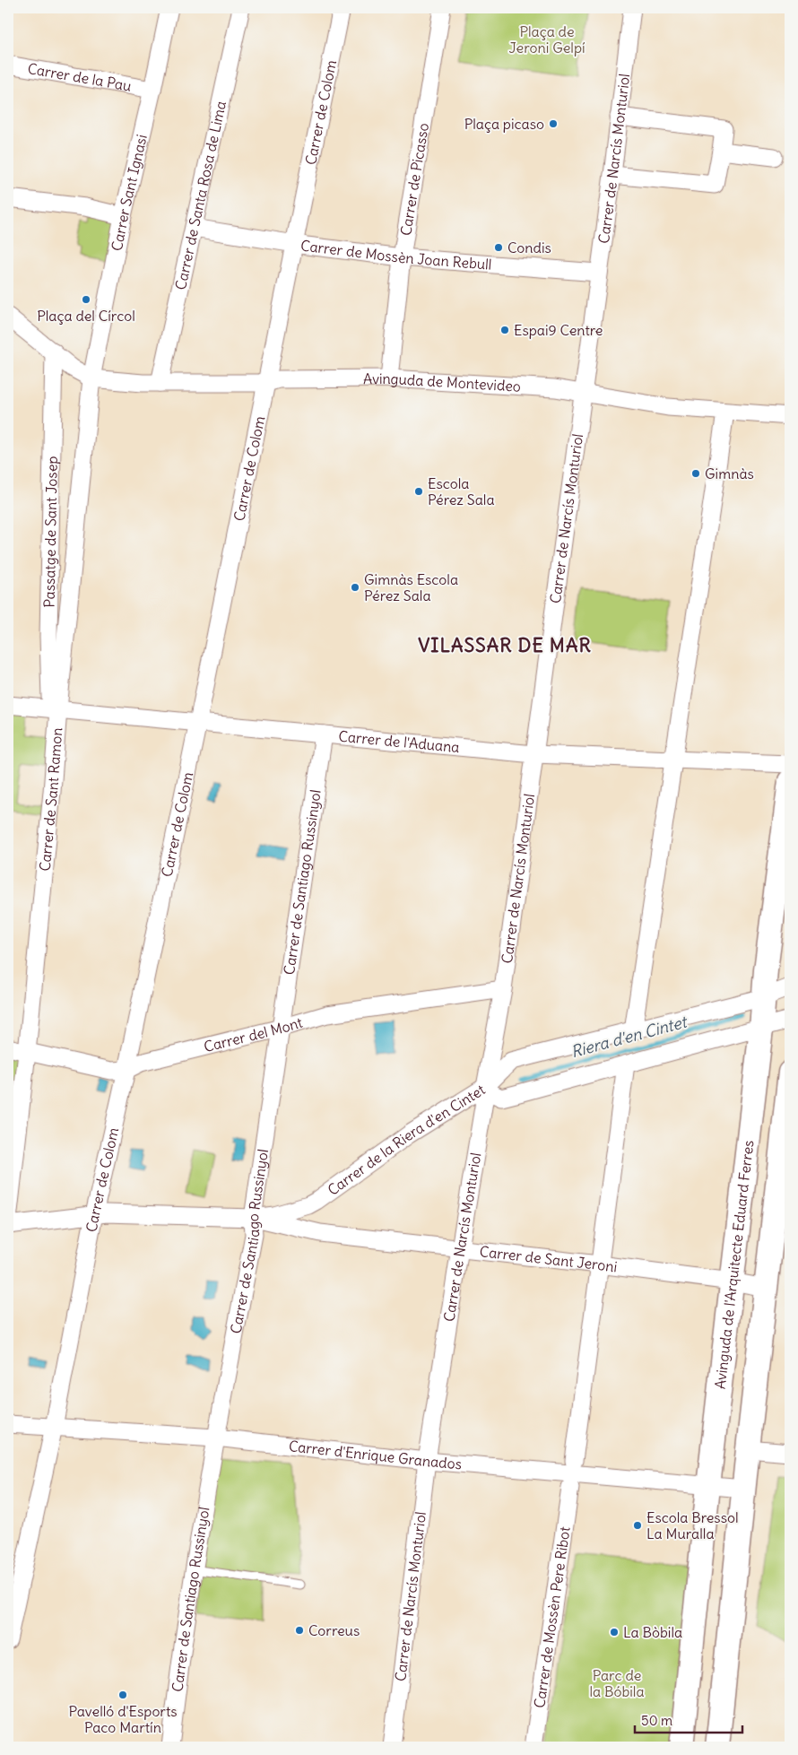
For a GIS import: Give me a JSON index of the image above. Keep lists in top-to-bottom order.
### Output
{
  "streets": {
    "street": [
      "Carrer de la Pau",
      "Carrer de Colom",
      "Carrer de Narcís Monturiol",
      "Carrer de Picasso",
      "Carrer Sant Ignasi",
      "Carrer de Santa Rosa de Lima",
      "Carrer de Mossèn Joan Rebull",
      "Avinguda de Montevideo",
      "Passatge de Sant Josep",
      "Carrer de l'Aduana",
      "Carrer de Sant Ramon",
      "Carrer de Santiago Russinyol",
      "Carrer del Mont",
      "Carrer de la Riera d'en Cintet",
      "Carrer de Sant Jeroni",
      "Avinguda de l'Arquitecte Eduard Ferres",
      "Carrer d'Enrique Granados",
      "Carrer de Mossèn Pere Ribot"
    ]
  },
  "crossings": [
    ["Carrer de la Pau", "Carrer Sant Ignasi"],
    ["Carrer de Colom", "Carrer de Mossèn Joan Rebull"],
    ["Carrer de Colom", "Avinguda de Montevideo"],
    ["Carrer de Colom", "Carrer de l'Aduana"],
    ["Carrer de Colom", "Carrer del Mont"],
    ["Carrer de Colom", "Carrer de la Riera d'en Cintet"],
    ["Carrer de Colom", "Carrer d'Enrique Granados"],
    ["Carrer de Narcís Monturiol", "Carrer de Mossèn Joan Rebull"],
    ["Carrer de Narcís Monturiol", "Avinguda de Montevideo"],
    ["Carrer de Narcís Monturiol", "Carrer de l'Aduana"],
    ["Carrer de Narcís Monturiol", "Carrer del Mont"],
    ["Carrer de Narcís Monturiol", "Carrer de la Riera d'en Cintet"],
    ["Carrer de Narcís Monturiol", "Carrer de Sant Jeroni"],
    ["Carrer de Narcís Monturiol", "Carrer d'Enrique Granados"],
    ["Carrer de Picasso", "Carrer de Mossèn Joan Rebull"],
    ["Carrer de Picasso", "Avinguda de Montevideo"],
    ["Carrer Sant Ignasi", "Avinguda de Montevideo"],
    ["Carrer Sant Ignasi", "Carrer de Sant Ramon"],
    ["Carrer de Santa Rosa de Lima", "Carrer de Mossèn Joan Rebull"],
    ["Carrer de Santa Rosa de Lima", "Avinguda de Montevideo"],
    ["Avinguda de Montevideo", "Carrer de Sant Ramon"],
    ["Passatge de Sant Josep", "Carrer de l'Aduana"],
    ["Passatge de Sant Josep", "Carrer de Sant Ramon"],
    ["Carrer de l'Aduana", "Carrer de Sant Ramon"],
    ["Carrer de l'Aduana", "Carrer de Santiago Russinyol"],
    ["Carrer de Sant Ramon", "Carrer del Mont"],
    ["Carrer de Santiago Russinyol", "Carrer del Mont"],
    ["Carrer de Santiago Russinyol", "Carrer de la Riera d'en Cintet"],
    ["Carrer de Santiago Russinyol", "Carrer de Sant Jeroni"],
    ["Carrer de Santiago Russinyol", "Carrer d'Enrique Granados"],
    ["Carrer de la Riera d'en Cintet", "Carrer de Sant Jeroni"],
    ["Carrer de la Riera d'en Cintet", "Avinguda de l'Arquitecte Eduard Ferres"],
    ["Carrer de Sant Jeroni", "Avinguda de l'Arquitecte Eduard Ferres"],
    ["Avinguda de l'Arquitecte Eduard Ferres", "Carrer d'Enrique Granados"]
  ],
  "districts": ["VILASSAR DE MAR"],
  "water": ["Riera d'en Cintet"],
  "parks": ["Plaça de Jeroni Gelpí", "Parc de la Bóbila"],
  "places": [
    "Plaça picaso",
    "Condis",
    "Plaça del Círcol",
    "Espai9 Centre",
    "Gimnàs",
    "Escola Pérez Sala",
    "Gimnàs Escola Pérez Sala",
    "Escola Bressol La Muralla",
    "Correus",
    "La Bòbila",
    "Pavelló d'Esports Paco Martín"
  ],
  "scale_bar": "50 m"
}
